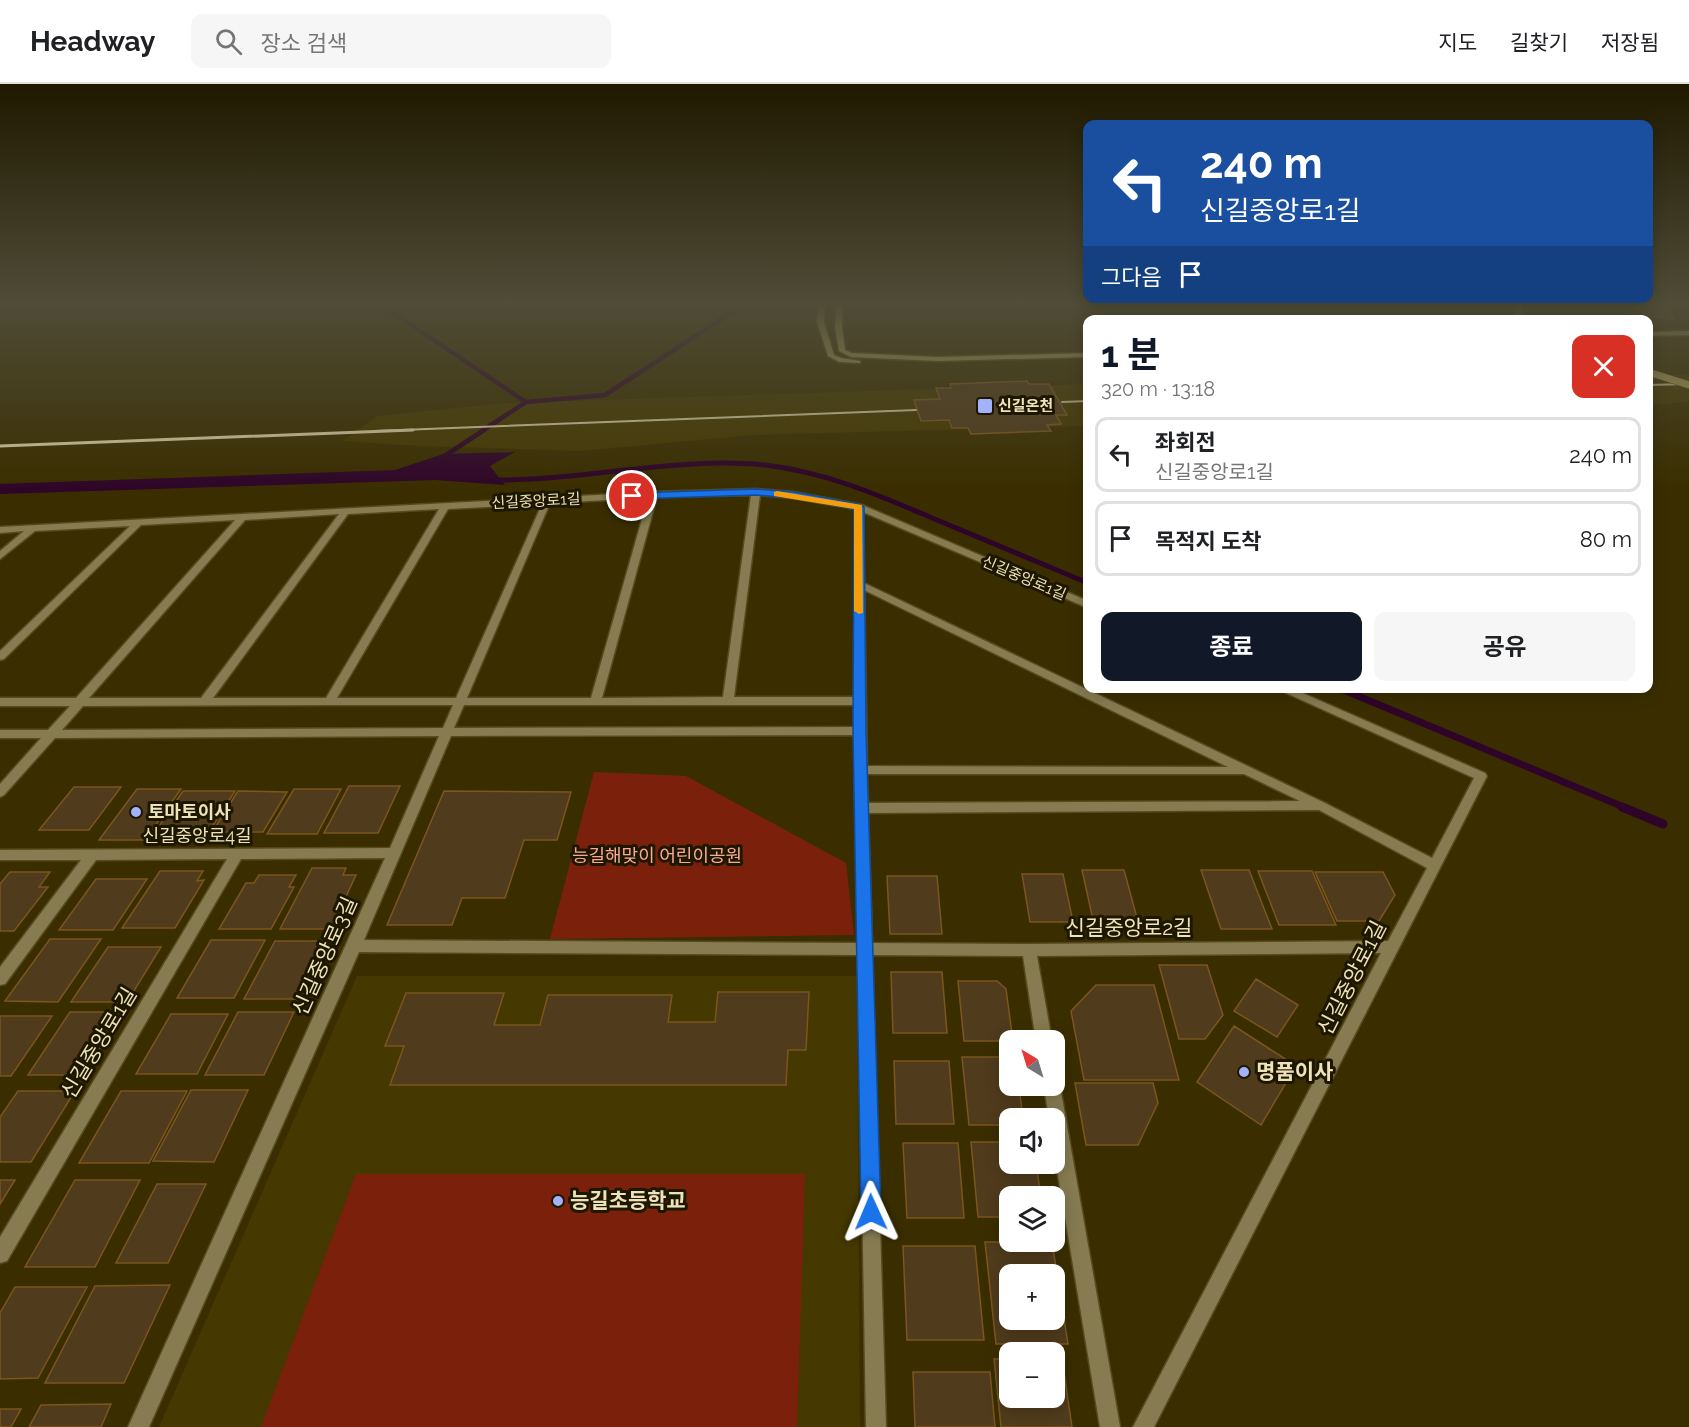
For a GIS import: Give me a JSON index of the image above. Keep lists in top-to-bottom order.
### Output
{
  "streets": {
    "street": [
      "신길중앙로1길",
      "신길중앙로4길",
      "신길중앙로2길",
      "신길중앙로3길"
    ]
  },
  "crossings": [
    ["신길중앙로1길", "신길중앙로4길"],
    ["신길중앙로1길", "신길중앙로2길"],
    ["신길중앙로1길", "신길중앙로3길"],
    ["신길중앙로4길", "신길중앙로3길"],
    ["신길중앙로2길", "신길중앙로3길"]
  ],
  "parks": ["능길해맞이 어린이공원"],
  "places": {
    "transit": ["신길온천"],
    "other": ["토마토이사", "명품이사", "능길초등학교"]
  },
  "north": "top left",
  "page": {
    "header": "Headway",
    "search": "장소 검색",
    "nav": ["지도", "길찾기", "저장됨"],
    "turn": ["240 m", "신길중앙로1길"],
    "then": "그다음",
    "heading": ["1 분", "320 m · 13:18"],
    "list": [
      {
        "name": "좌회전",
        "note": "신길중앙로1길",
        "value": "240 m"
      },
      {
        "name": "목적지 도착",
        "value": "80 m"
      }
    ],
    "buttons": ["종료", "공유"],
    "map_buttons": ["+", "−"]
  }
}
